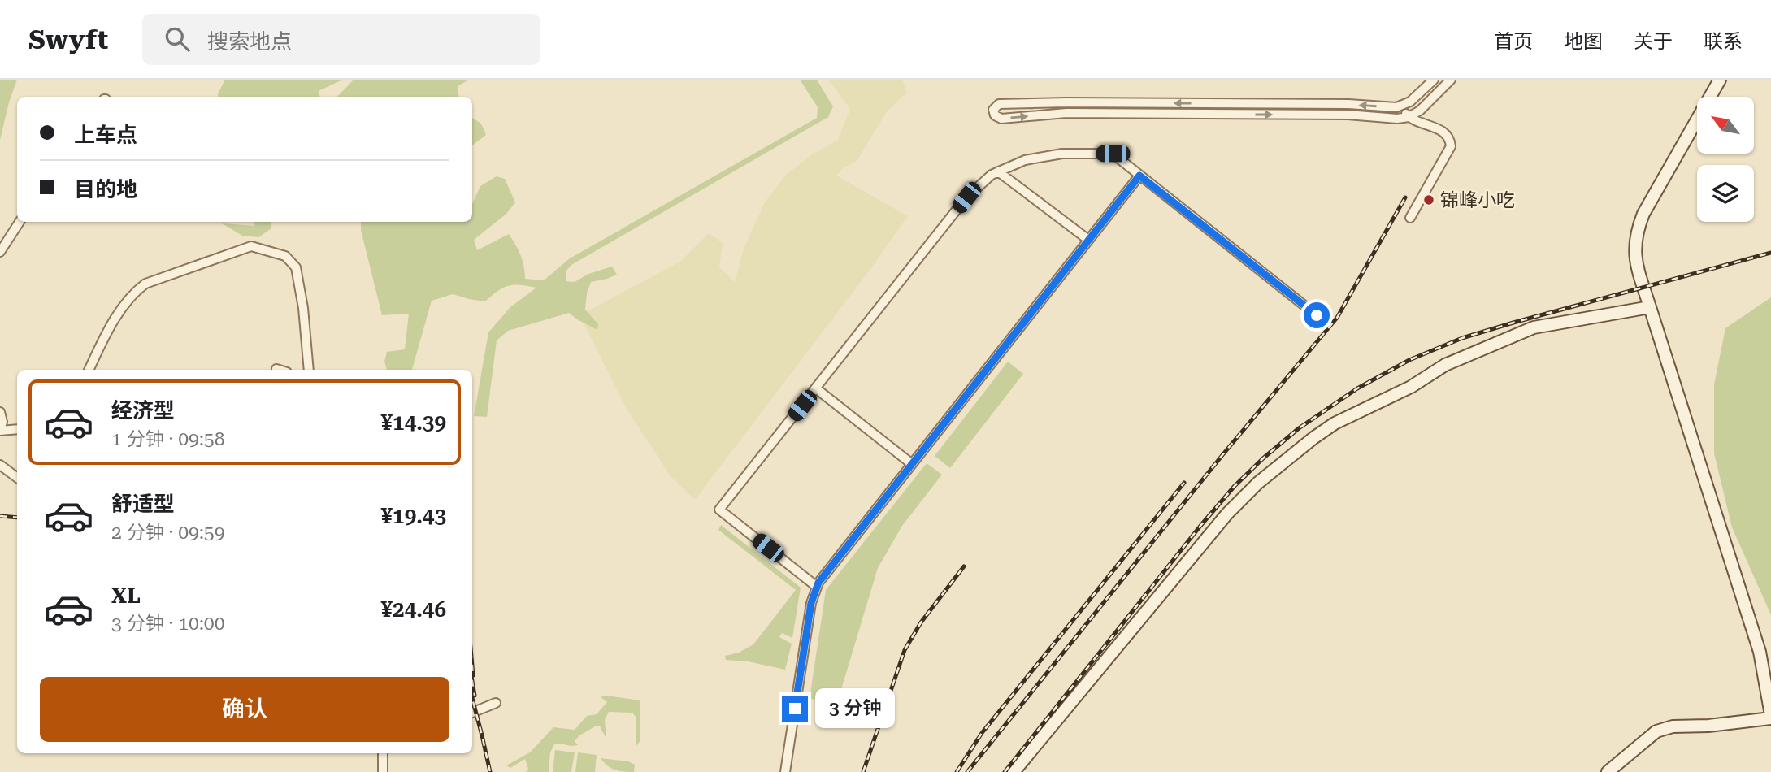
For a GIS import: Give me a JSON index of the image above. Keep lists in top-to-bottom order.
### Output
{
  "places": ["锦峰小吃"],
  "north": "top left",
  "page": {
    "header": "Swyft",
    "search": "搜索地点",
    "nav": [
      "首页",
      "地图",
      "关于",
      "联系"
    ],
    "banner": ["上车点", "目的地"],
    "list": [
      {
        "name": "经济型",
        "note": "1 分钟 · 09:58",
        "value": "¥14.39"
      },
      {
        "name": "舒适型",
        "note": "2 分钟 · 09:59",
        "value": "¥19.43"
      },
      {
        "name": "XL",
        "note": "3 分钟 · 10:00",
        "value": "¥24.46"
      }
    ],
    "buttons": "确认",
    "bubble": "3 分钟"
  }
}
